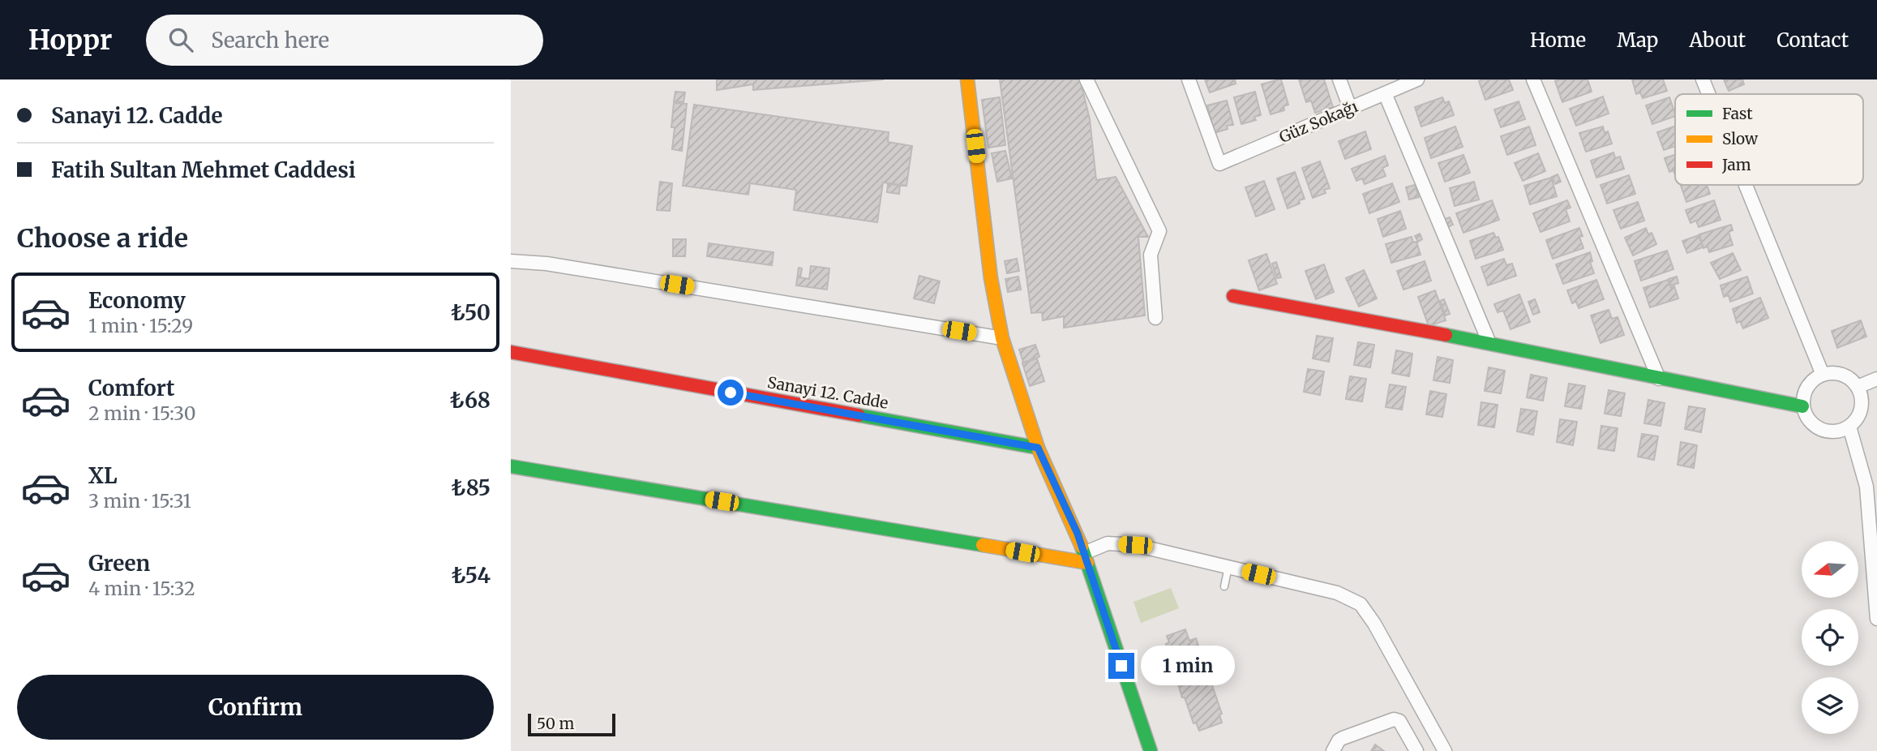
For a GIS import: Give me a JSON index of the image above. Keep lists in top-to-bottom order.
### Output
{
  "streets": {
    "street": ["Güz Sokağı", "Sanayi 12. Cadde"]
  },
  "legend": ["Fast", "Slow", "Jam"],
  "scale_bar": "50 m",
  "north": "left",
  "page": {
    "header": "Hoppr",
    "search": "Search here",
    "nav": [
      "Home",
      "Map",
      "About",
      "Contact"
    ],
    "banner": ["Sanayi 12. Cadde", "Fatih Sultan Mehmet Caddesi"],
    "heading": "Choose a ride",
    "list": [
      {
        "name": "Economy",
        "note": "1 min · 15:29",
        "value": "₺50"
      },
      {
        "name": "Comfort",
        "note": "2 min · 15:30",
        "value": "₺68"
      },
      {
        "name": "XL",
        "note": "3 min · 15:31",
        "value": "₺85"
      },
      {
        "name": "Green",
        "note": "4 min · 15:32",
        "value": "₺54"
      }
    ],
    "bubble": "1 min",
    "buttons": "Confirm",
    "scale": "50 m"
  }
}
